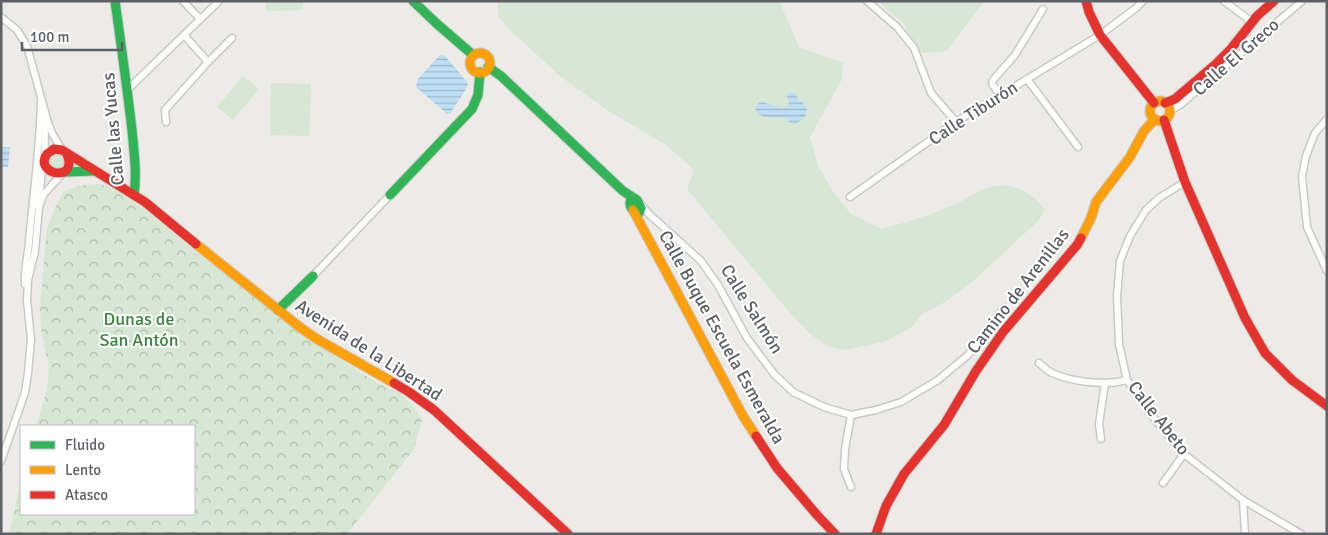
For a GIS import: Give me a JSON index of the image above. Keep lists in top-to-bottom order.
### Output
{
  "streets": {
    "street": [
      "Calle El Greco",
      "Calle Tiburón",
      "Calle las Yucas",
      "Camino de Arenillas",
      "Calle Salmón",
      "Calle Buque Escuela Esmeralda",
      "Avenida de la Libertad",
      "Calle Abeto"
    ]
  },
  "crossings": [
    ["Calle El Greco", "Camino de Arenillas"],
    ["Calle las Yucas", "Avenida de la Libertad"],
    ["Calle Salmón", "Calle Buque Escuela Esmeralda"]
  ],
  "parks": ["Dunas de San Antón"],
  "legend": ["Fluido", "Lento", "Atasco"],
  "scale_bar": "100 m"
}
